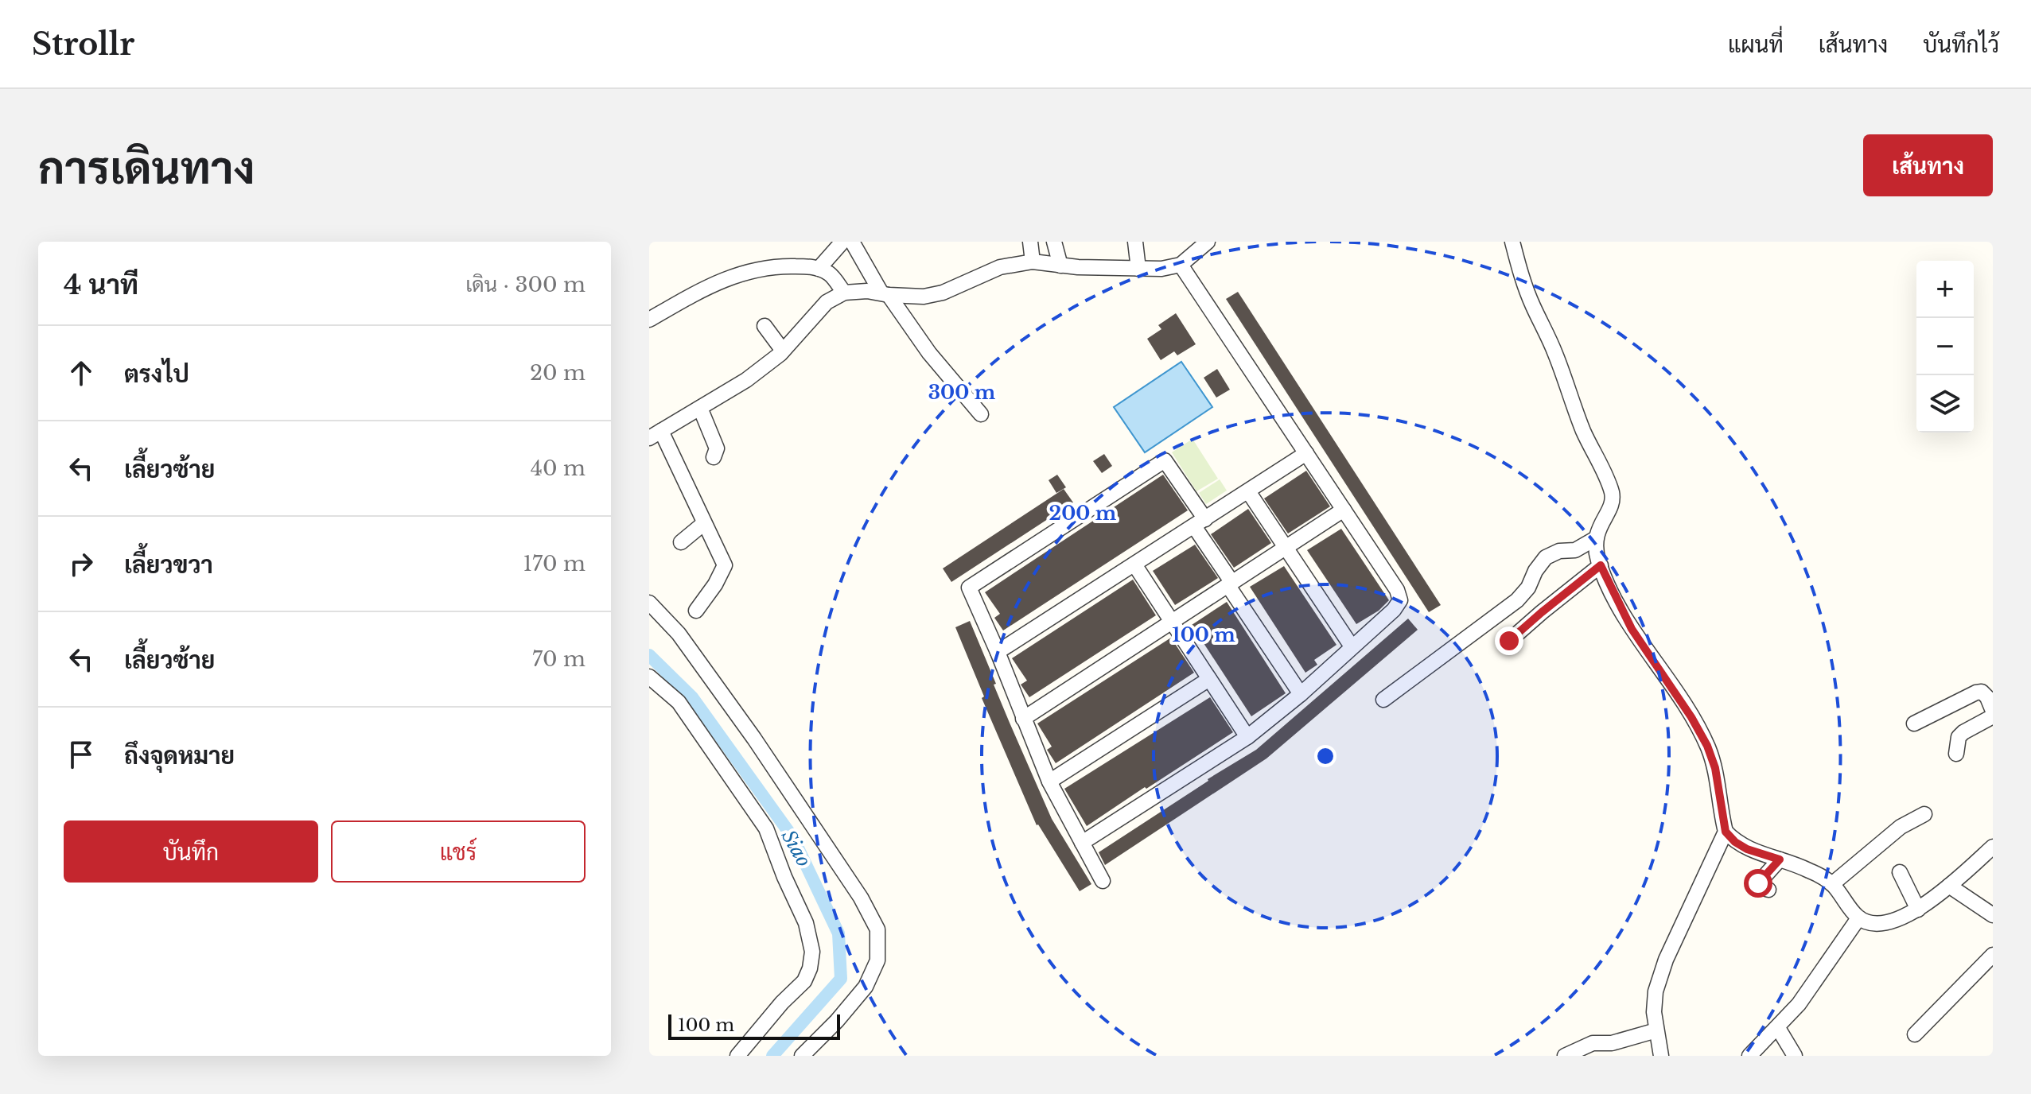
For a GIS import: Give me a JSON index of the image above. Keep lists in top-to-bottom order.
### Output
{
  "water": ["Siao"],
  "scale_bar": "100 m",
  "page": {
    "header": "Strollr",
    "nav": ["แผนที่", "เส้นทาง", "บันทึกไว้"],
    "buttons": [
      "เส้นทาง",
      ["บันทึก", "แชร์"]
    ],
    "title": "การเดินทาง",
    "heading": ["4 นาที", "เดิน · 300 m"],
    "map_buttons": ["+", "−"],
    "list": [
      ["ตรงไป", "20 m"],
      ["เลี้ยวซ้าย", "40 m"],
      ["เลี้ยวขวา", "170 m"],
      ["เลี้ยวซ้าย", "70 m"],
      "ถึงจุดหมาย"
    ],
    "scale": "100 m"
  },
  "rings": ["300 m", "200 m", "100 m"]
}
